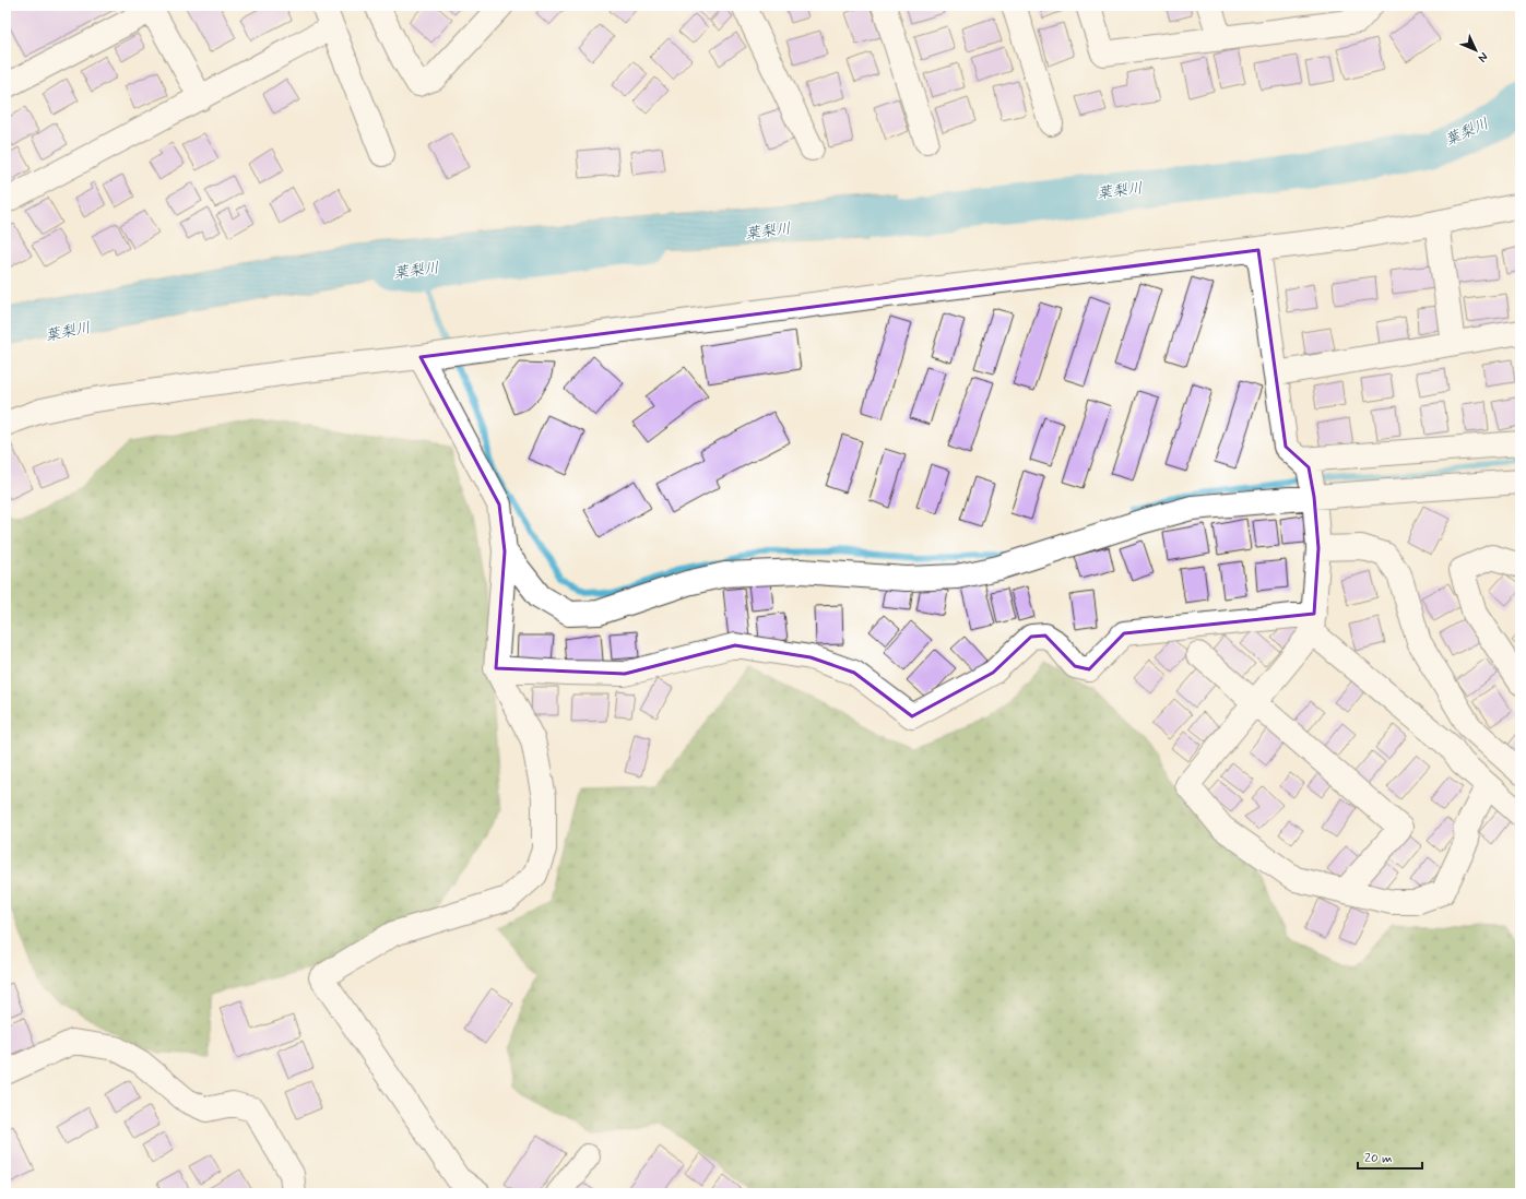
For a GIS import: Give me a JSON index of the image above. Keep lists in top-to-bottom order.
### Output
{
  "water": ["葉梨川"],
  "scale_bar": "20 m",
  "north": "bottom right"
}
